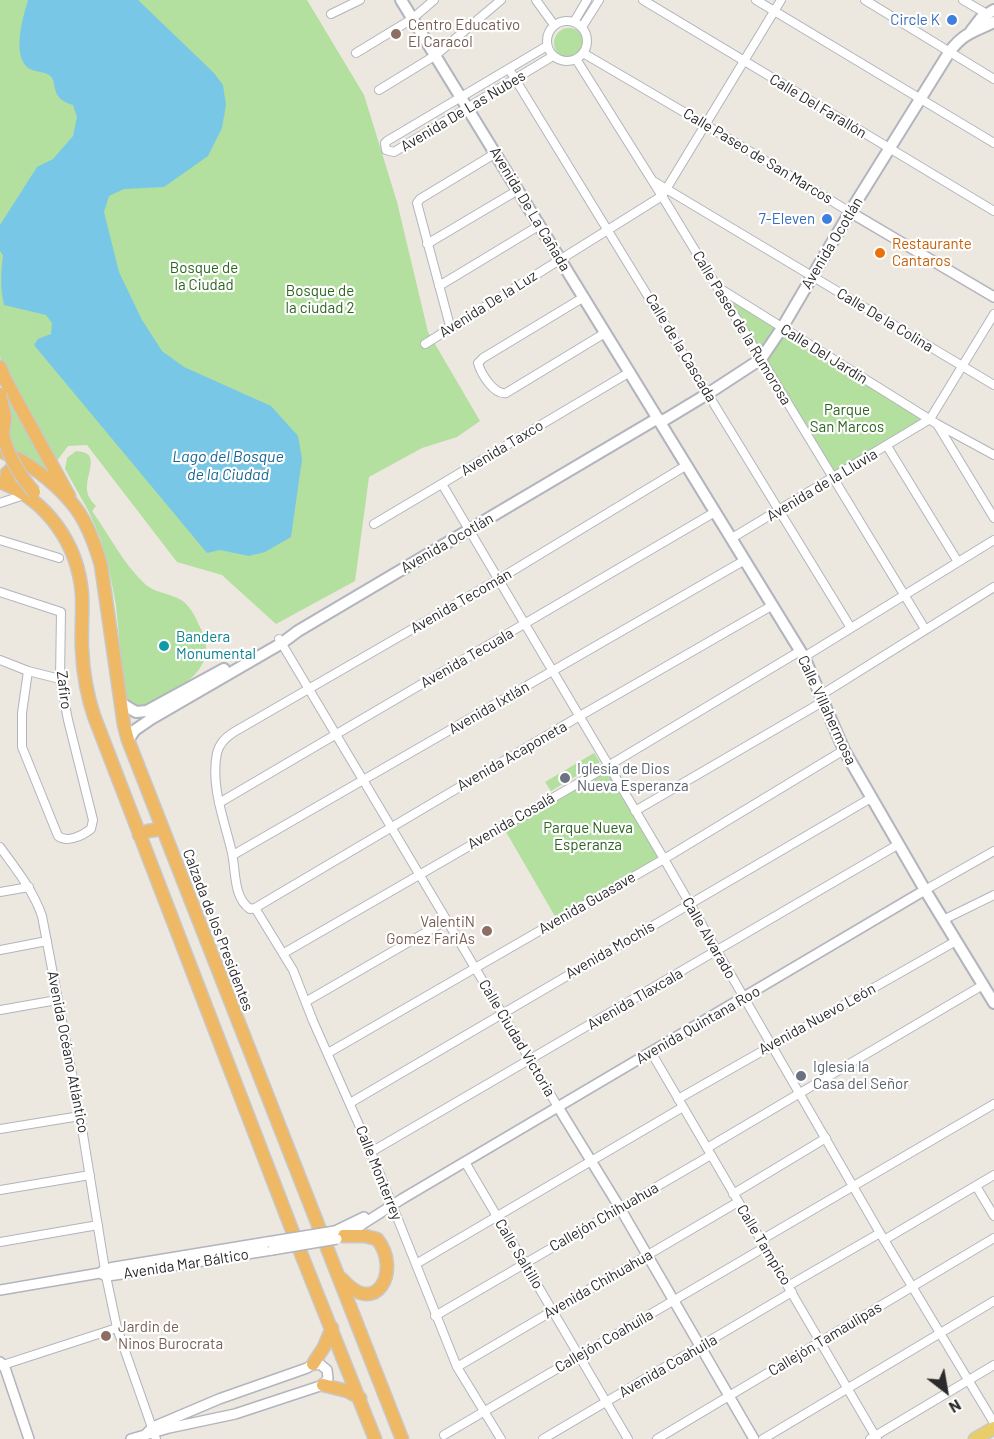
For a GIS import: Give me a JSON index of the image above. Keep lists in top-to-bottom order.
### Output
{
  "streets": {
    "highway": ["Calzada de los Presidentes"],
    "main road": ["Avenida De La Cañada", "Avenida Ocotlán", "Calle Villahermosa"],
    "street": [
      "Calle Del Farallón",
      "Avenida De Las Nubes",
      "Calle Paseo de San Marcos",
      "Avenida De la Luz",
      "Calle De la Colina",
      "Calle Paseo de la Rumorosa",
      "Calle de la Cascada",
      "Calle Del Jardín",
      "Avenida Taxco",
      "Avenida de la Lluvia",
      "Avenida Tecomán",
      "Avenida Tecuala",
      "Zafiro",
      "Avenida Ixtlán",
      "Avenida Acaponeta",
      "Avenida Cosalá",
      "Avenida Guasave",
      "Calle Alvarado",
      "Avenida Mochis",
      "Avenida Tlaxcala",
      "Avenida Nuevo León",
      "Avenida Quintana Roo",
      "Calle Ciudad Victoria",
      "Avenida Océano Atlántico",
      "Calle Monterrey",
      "Callejón Chihuahua",
      "Calle Tampico",
      "Calle Saltillo",
      "Avenida Mar Báltico",
      "Avenida Chihuahua",
      "Callejón Tamaulipas",
      "Callejón Coahuila",
      "Avenida Coahuila"
    ]
  },
  "crossings": [
    ["Calle Del Farallón", "Avenida Ocotlán"],
    ["Calle Del Farallón", "Avenida De la Luz"],
    ["Avenida De Las Nubes", "Calle Paseo de San Marcos"],
    ["Avenida De Las Nubes", "Avenida De La Cañada"],
    ["Avenida De Las Nubes", "Calle De la Colina"],
    ["Avenida De Las Nubes", "Calle de la Cascada"],
    ["Calle Paseo de San Marcos", "Avenida Ocotlán"],
    ["Calle Paseo de San Marcos", "Avenida De la Luz"],
    ["Calle Paseo de San Marcos", "Calle De la Colina"],
    ["Avenida De La Cañada", "Avenida Ocotlán"],
    ["Avenida De La Cañada", "Avenida De la Luz"],
    ["Avenida De La Cañada", "Avenida Taxco"],
    ["Avenida De La Cañada", "Calle Villahermosa"],
    ["Avenida Ocotlán", "Calle De la Colina"],
    ["Avenida Ocotlán", "Calle Paseo de la Rumorosa"],
    ["Avenida Ocotlán", "Calle de la Cascada"],
    ["Avenida Ocotlán", "Calle Del Jardín"],
    ["Avenida Ocotlán", "Calle Villahermosa"],
    ["Avenida Ocotlán", "Calzada de los Presidentes"],
    ["Avenida Ocotlán", "Calle Alvarado"],
    ["Avenida Ocotlán", "Calle Ciudad Victoria"],
    ["Avenida De la Luz", "Calle De la Colina"],
    ["Avenida De la Luz", "Calle Paseo de la Rumorosa"],
    ["Avenida De la Luz", "Calle de la Cascada"],
    ["Calle De la Colina", "Calle Paseo de la Rumorosa"],
    ["Calle De la Colina", "Avenida de la Lluvia"],
    ["Calle Paseo de la Rumorosa", "Calle Del Jardín"],
    ["Calle Paseo de la Rumorosa", "Avenida de la Lluvia"],
    ["Calle Paseo de la Rumorosa", "Avenida Cosalá"],
    ["Calle de la Cascada", "Avenida de la Lluvia"],
    ["Calle de la Cascada", "Avenida Cosalá"],
    ["Calle Del Jardín", "Avenida de la Lluvia"],
    ["Avenida Taxco", "Calle Alvarado"],
    ["Avenida de la Lluvia", "Calle Villahermosa"],
    ["Avenida Tecomán", "Calle Villahermosa"],
    ["Avenida Tecomán", "Calle Alvarado"],
    ["Avenida Tecomán", "Calle Ciudad Victoria"],
    ["Avenida Tecomán", "Calle Monterrey"],
    ["Avenida Tecuala", "Calle Villahermosa"],
    ["Avenida Tecuala", "Calle Alvarado"],
    ["Avenida Tecuala", "Calle Ciudad Victoria"],
    ["Avenida Tecuala", "Calle Monterrey"],
    ["Avenida Ixtlán", "Calle Villahermosa"],
    ["Avenida Ixtlán", "Calle Alvarado"],
    ["Avenida Ixtlán", "Calle Ciudad Victoria"],
    ["Avenida Ixtlán", "Calle Monterrey"],
    ["Calle Villahermosa", "Avenida Acaponeta"],
    ["Calle Villahermosa", "Avenida Cosalá"],
    ["Calle Villahermosa", "Avenida Guasave"],
    ["Calle Villahermosa", "Avenida Mochis"],
    ["Calle Villahermosa", "Avenida Tlaxcala"],
    ["Calle Villahermosa", "Avenida Nuevo León"],
    ["Calle Villahermosa", "Avenida Quintana Roo"],
    ["Calle Villahermosa", "Callejón Chihuahua"],
    ["Avenida Acaponeta", "Calle Alvarado"],
    ["Avenida Acaponeta", "Calle Ciudad Victoria"],
    ["Avenida Acaponeta", "Calle Monterrey"],
    ["Avenida Cosalá", "Calle Alvarado"],
    ["Avenida Cosalá", "Calle Ciudad Victoria"],
    ["Avenida Cosalá", "Calle Monterrey"],
    ["Avenida Guasave", "Calle Alvarado"],
    ["Avenida Guasave", "Calle Ciudad Victoria"],
    ["Avenida Guasave", "Calle Monterrey"],
    ["Calle Alvarado", "Avenida Mochis"],
    ["Calle Alvarado", "Avenida Tlaxcala"],
    ["Calle Alvarado", "Avenida Nuevo León"],
    ["Calle Alvarado", "Avenida Quintana Roo"],
    ["Calle Alvarado", "Callejón Chihuahua"],
    ["Calle Alvarado", "Callejón Tamaulipas"],
    ["Calle Alvarado", "Callejón Coahuila"],
    ["Calle Alvarado", "Avenida Coahuila"],
    ["Avenida Mochis", "Calle Ciudad Victoria"],
    ["Avenida Mochis", "Calle Monterrey"],
    ["Avenida Tlaxcala", "Calle Ciudad Victoria"],
    ["Avenida Tlaxcala", "Calle Monterrey"],
    ["Avenida Nuevo León", "Calle Tampico"],
    ["Avenida Quintana Roo", "Calle Ciudad Victoria"],
    ["Avenida Quintana Roo", "Calle Monterrey"],
    ["Avenida Quintana Roo", "Calle Tampico"],
    ["Avenida Quintana Roo", "Calle Saltillo"],
    ["Avenida Quintana Roo", "Avenida Mar Báltico"],
    ["Calle Ciudad Victoria", "Callejón Chihuahua"],
    ["Calle Ciudad Victoria", "Avenida Chihuahua"],
    ["Calle Ciudad Victoria", "Callejón Tamaulipas"],
    ["Calle Ciudad Victoria", "Callejón Coahuila"],
    ["Calle Ciudad Victoria", "Avenida Coahuila"],
    ["Avenida Océano Atlántico", "Avenida Mar Báltico"],
    ["Calle Monterrey", "Callejón Chihuahua"],
    ["Calle Monterrey", "Avenida Chihuahua"],
    ["Calle Monterrey", "Callejón Coahuila"],
    ["Callejón Chihuahua", "Calle Tampico"],
    ["Callejón Chihuahua", "Calle Saltillo"],
    ["Calle Tampico", "Avenida Chihuahua"],
    ["Calle Tampico", "Callejón Tamaulipas"],
    ["Calle Tampico", "Callejón Coahuila"],
    ["Calle Tampico", "Avenida Coahuila"],
    ["Calle Saltillo", "Avenida Chihuahua"],
    ["Calle Saltillo", "Callejón Coahuila"],
    ["Calle Saltillo", "Avenida Coahuila"]
  ],
  "water": ["Lago del Bosque de la Ciudad"],
  "parks": [
    "Bosque de la Ciudad",
    "Bosque de la ciudad 2",
    "Parque San Marcos",
    "Parque Nueva Esperanza"
  ],
  "places": [
    "Circle K",
    "Centro Educativo El Caracol",
    "7-Eleven",
    "Restaurante Cantaros",
    "Bandera Monumental",
    "Iglesia de Dios Nueva Esperanza",
    "ValentiN Gomez FariAs",
    "Iglesia la Casa del Señor",
    "Jardin de Ninos Burocrata"
  ],
  "north": "bottom right"
}
